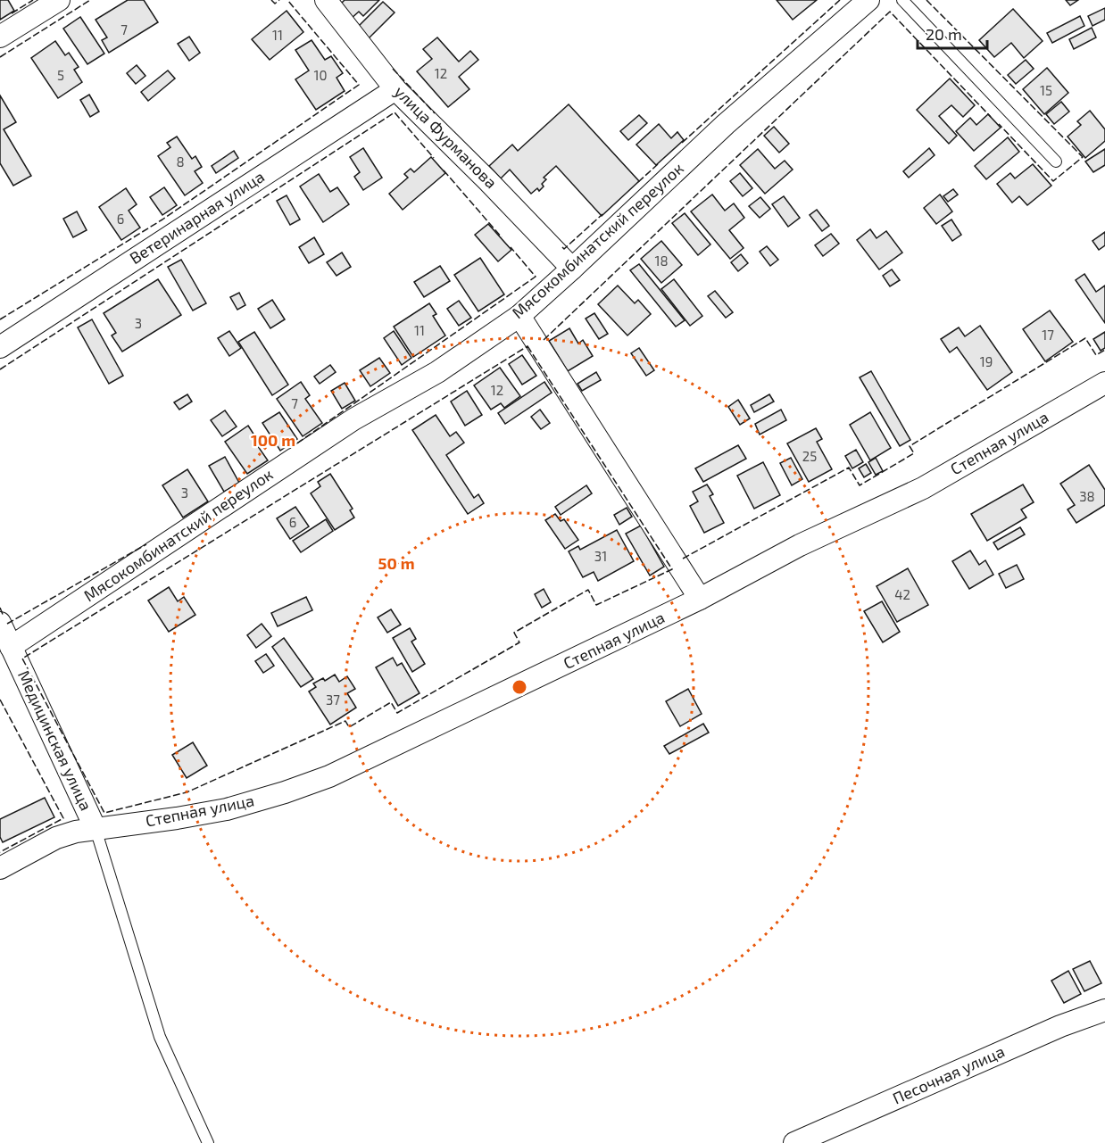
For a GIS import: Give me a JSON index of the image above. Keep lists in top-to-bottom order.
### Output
{
  "streets": {
    "street": [
      "улица Фурманова",
      "Ветеринарная улица",
      "Мясокомбинатский переулок",
      "Степная улица",
      "Медицинская улица",
      "Песочная улица"
    ]
  },
  "crossings": [
    ["улица Фурманова", "Ветеринарная улица"],
    ["улица Фурманова", "Мясокомбинатский переулок"],
    ["Мясокомбинатский переулок", "Медицинская улица"],
    ["Степная улица", "Медицинская улица"]
  ],
  "house_numbers": [
    "7",
    "11",
    "12",
    "5",
    "10",
    "15",
    "8",
    "6",
    "18",
    "3",
    "11",
    "17",
    "19",
    "12",
    "7",
    "25",
    "3",
    "38",
    "6",
    "31",
    "42",
    "37"
  ],
  "scale_bar": "20 m",
  "rings": ["100 m", "50 m"]
}
